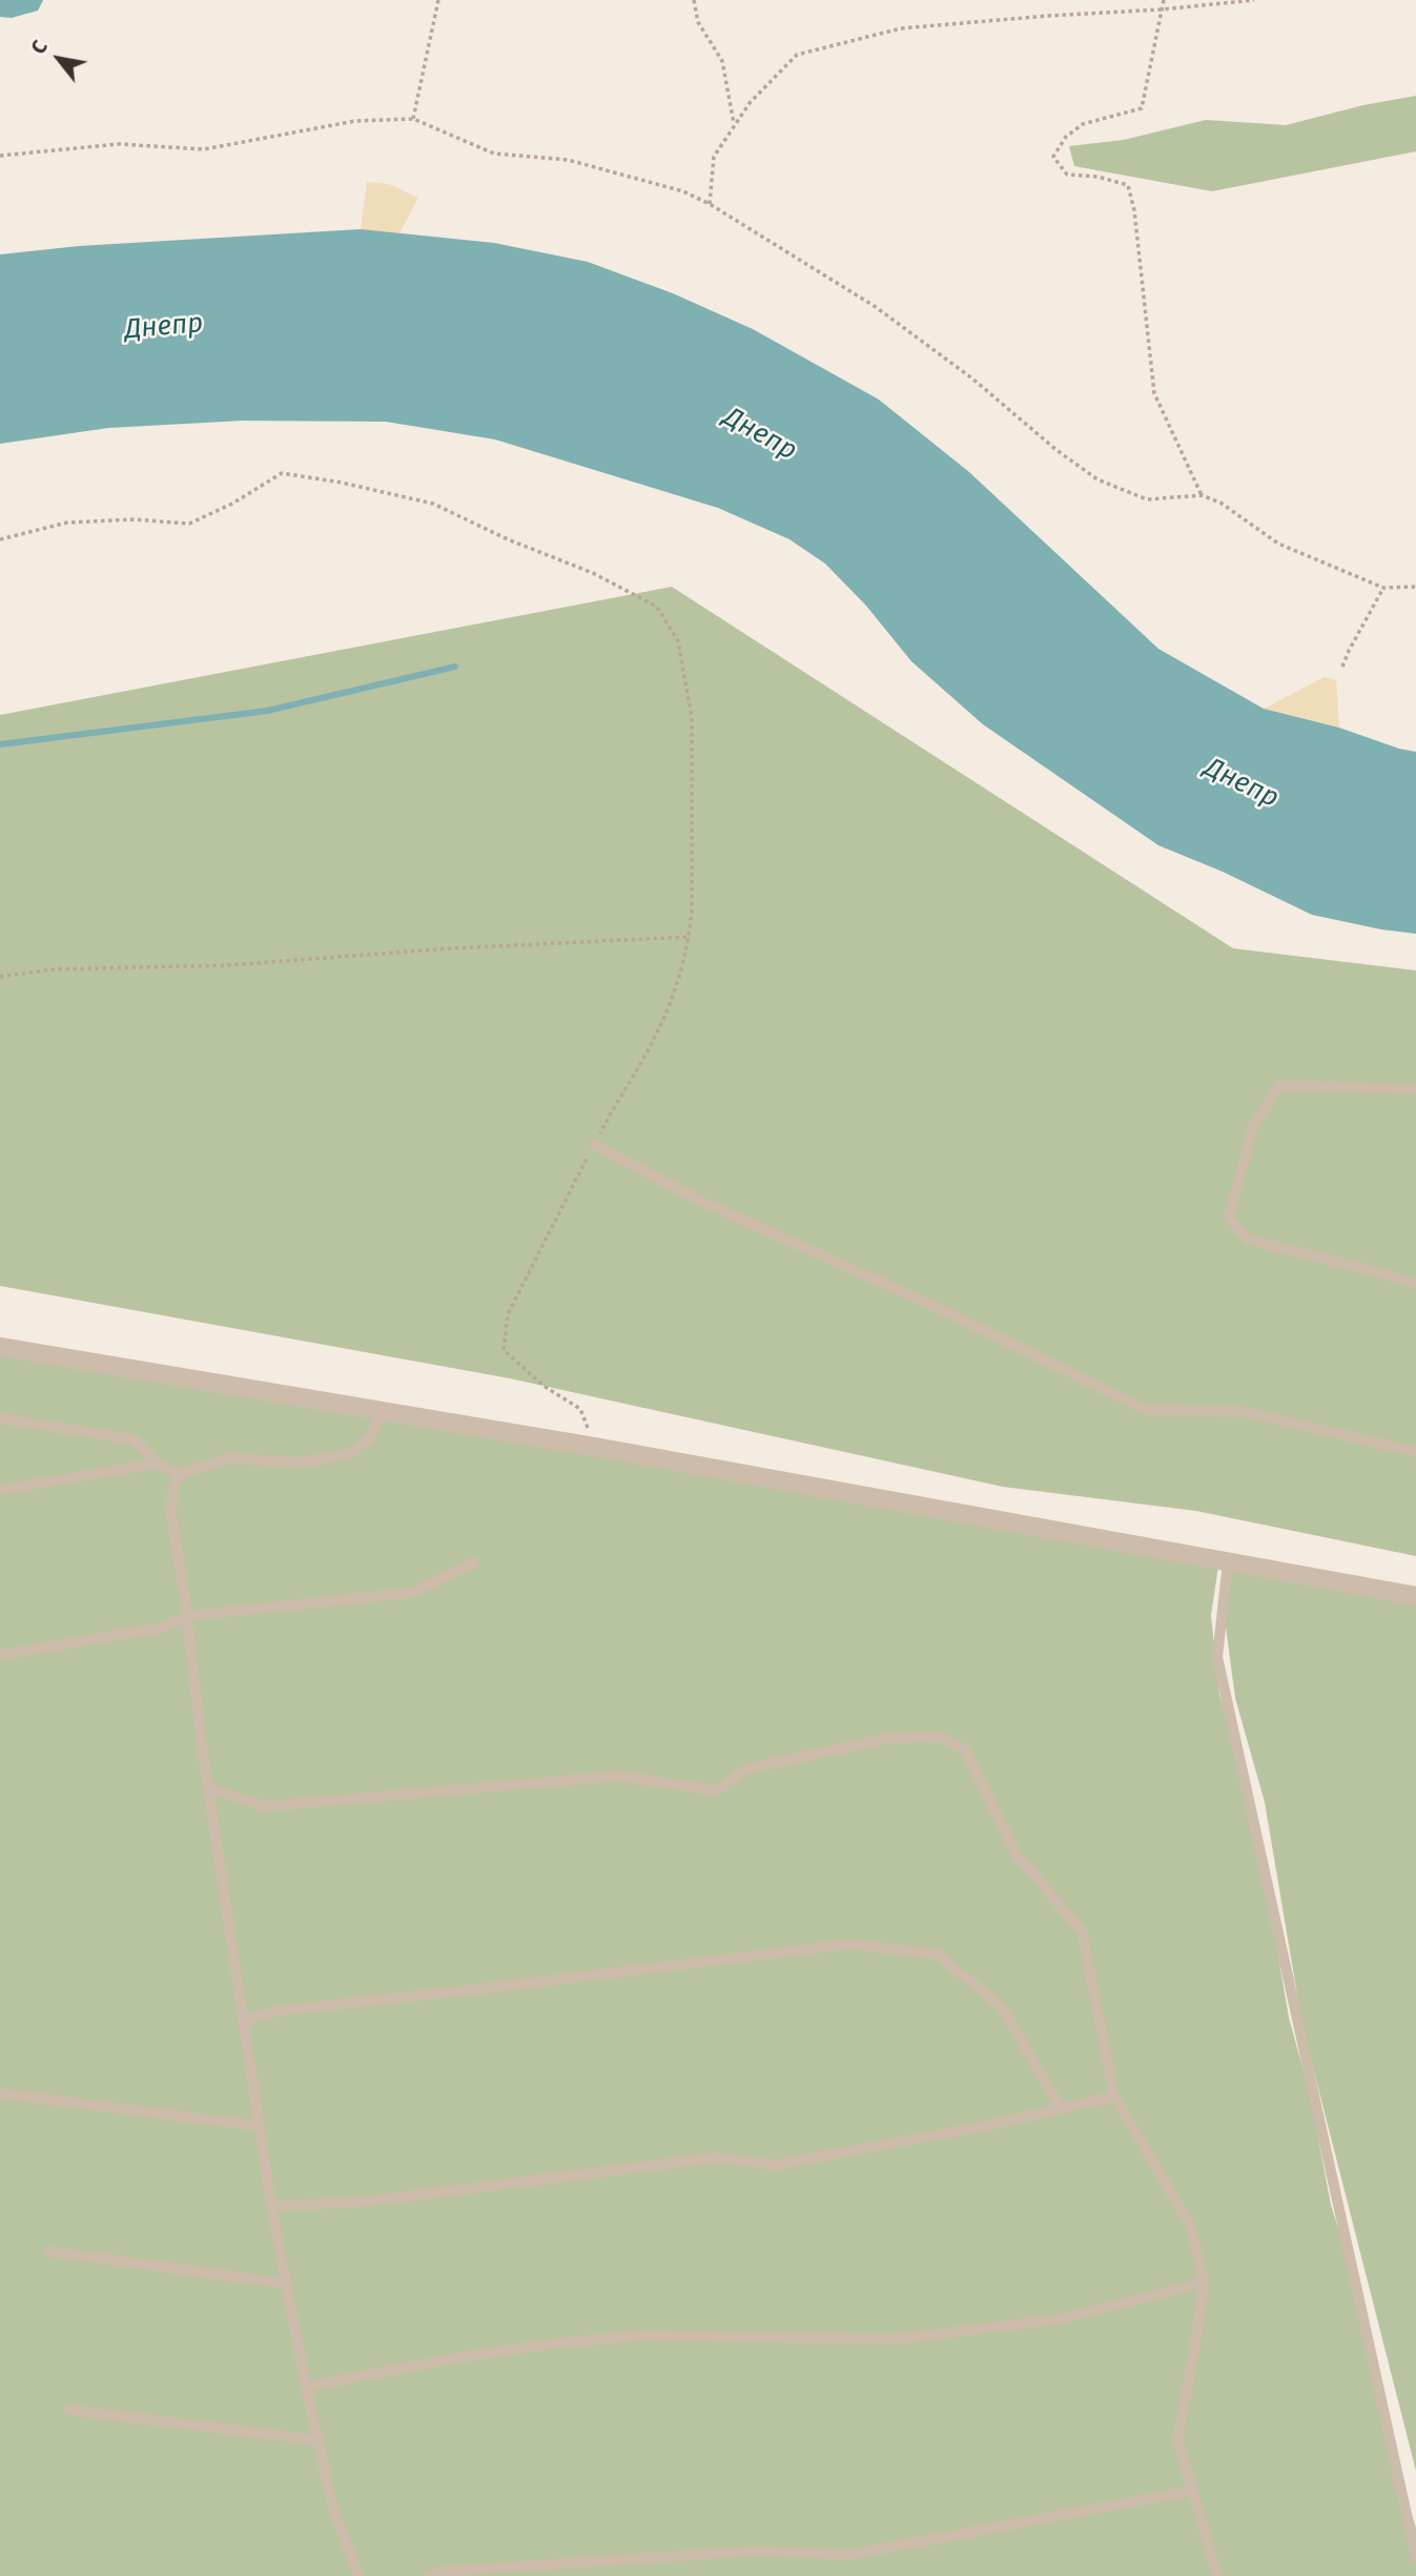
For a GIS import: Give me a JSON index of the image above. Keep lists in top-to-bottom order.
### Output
{
  "water": ["Днепр"],
  "north": "top left"
}
